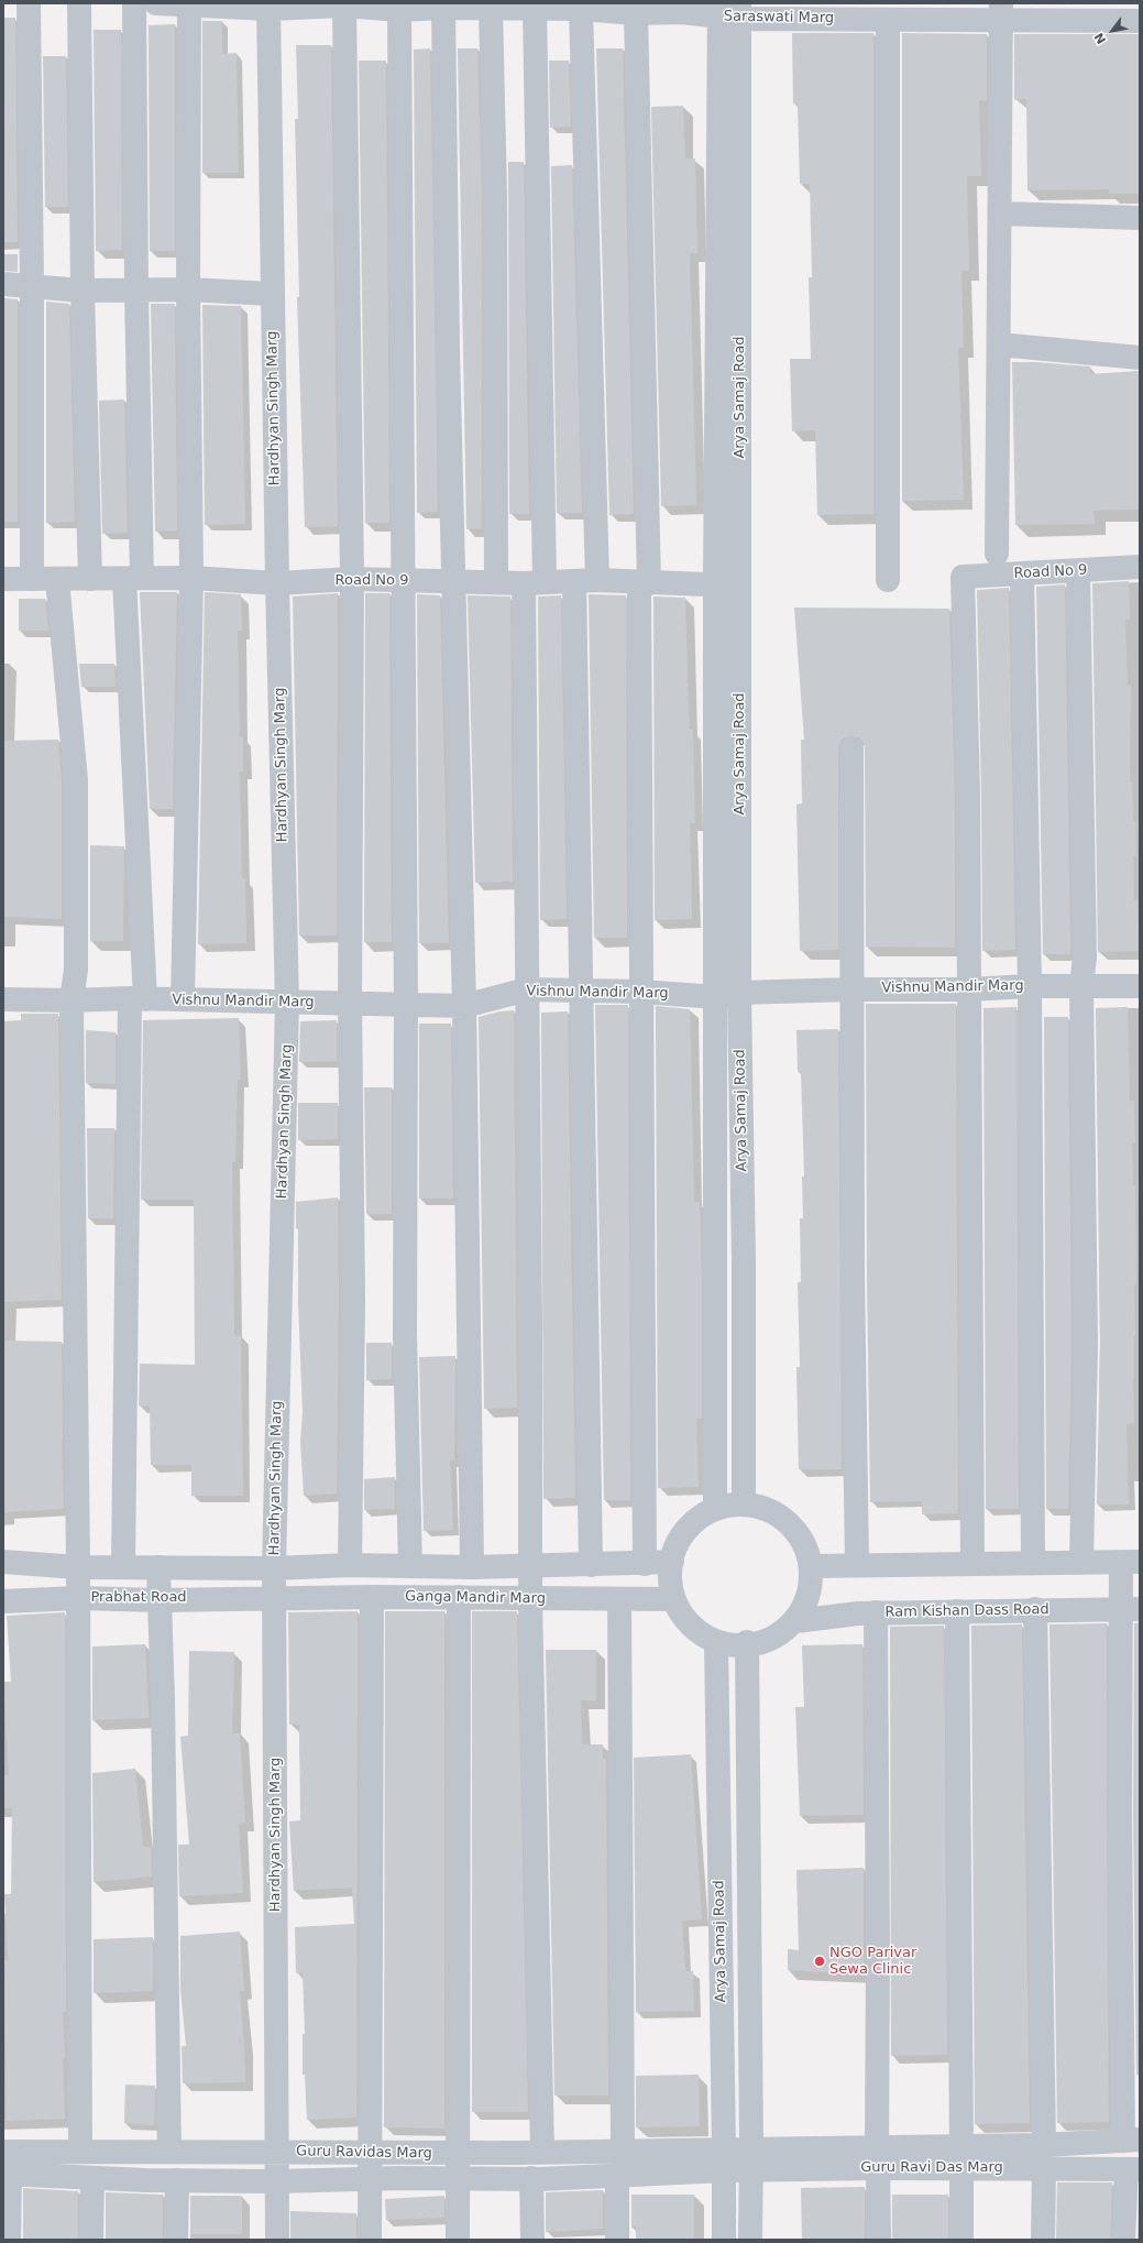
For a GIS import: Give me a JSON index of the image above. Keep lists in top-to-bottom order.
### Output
{
  "streets": {
    "street": [
      "Saraswati Marg",
      "Arya Samaj Road",
      "Hardhyan Singh Marg",
      "Road No 9",
      "Vishnu Mandir Marg",
      "Prabhat Road",
      "Ganga Mandir Marg",
      "Ram Kishan Dass Road",
      "Guru Ravidas Marg",
      "Guru Ravi Das Marg"
    ]
  },
  "crossings": [
    ["Saraswati Marg", "Arya Samaj Road"],
    ["Saraswati Marg", "Hardhyan Singh Marg"],
    ["Arya Samaj Road", "Road No 9"],
    ["Arya Samaj Road", "Vishnu Mandir Marg"],
    ["Arya Samaj Road", "Ganga Mandir Marg"],
    ["Arya Samaj Road", "Ram Kishan Dass Road"],
    ["Arya Samaj Road", "Guru Ravidas Marg"],
    ["Arya Samaj Road", "Guru Ravi Das Marg"],
    ["Hardhyan Singh Marg", "Road No 9"],
    ["Hardhyan Singh Marg", "Vishnu Mandir Marg"],
    ["Hardhyan Singh Marg", "Prabhat Road"],
    ["Hardhyan Singh Marg", "Ganga Mandir Marg"],
    ["Hardhyan Singh Marg", "Guru Ravidas Marg"],
    ["Road No 9", "Vishnu Mandir Marg"],
    ["Prabhat Road", "Ganga Mandir Marg"],
    ["Ganga Mandir Marg", "Ram Kishan Dass Road"],
    ["Guru Ravidas Marg", "Guru Ravi Das Marg"]
  ],
  "places": ["NGO Parivar Sewa Clinic"],
  "north": "bottom left"
}
